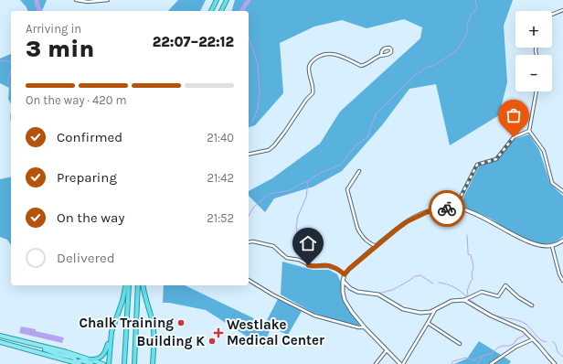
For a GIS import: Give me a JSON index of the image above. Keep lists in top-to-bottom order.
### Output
{
  "places": {
    "other": ["Chalk Training", "Building K"],
    "health": ["Westlake Medical Center"]
  },
  "page": {
    "map_buttons": ["+", "−"],
    "heading": ["3 min", "Arriving in", "22:07–22:12"],
    "bar": "On the way · 420 m",
    "list": [
      ["Confirmed", "21:40"],
      ["Preparing", "21:42"],
      ["On the way", "21:52"],
      "Delivered"
    ]
  }
}
